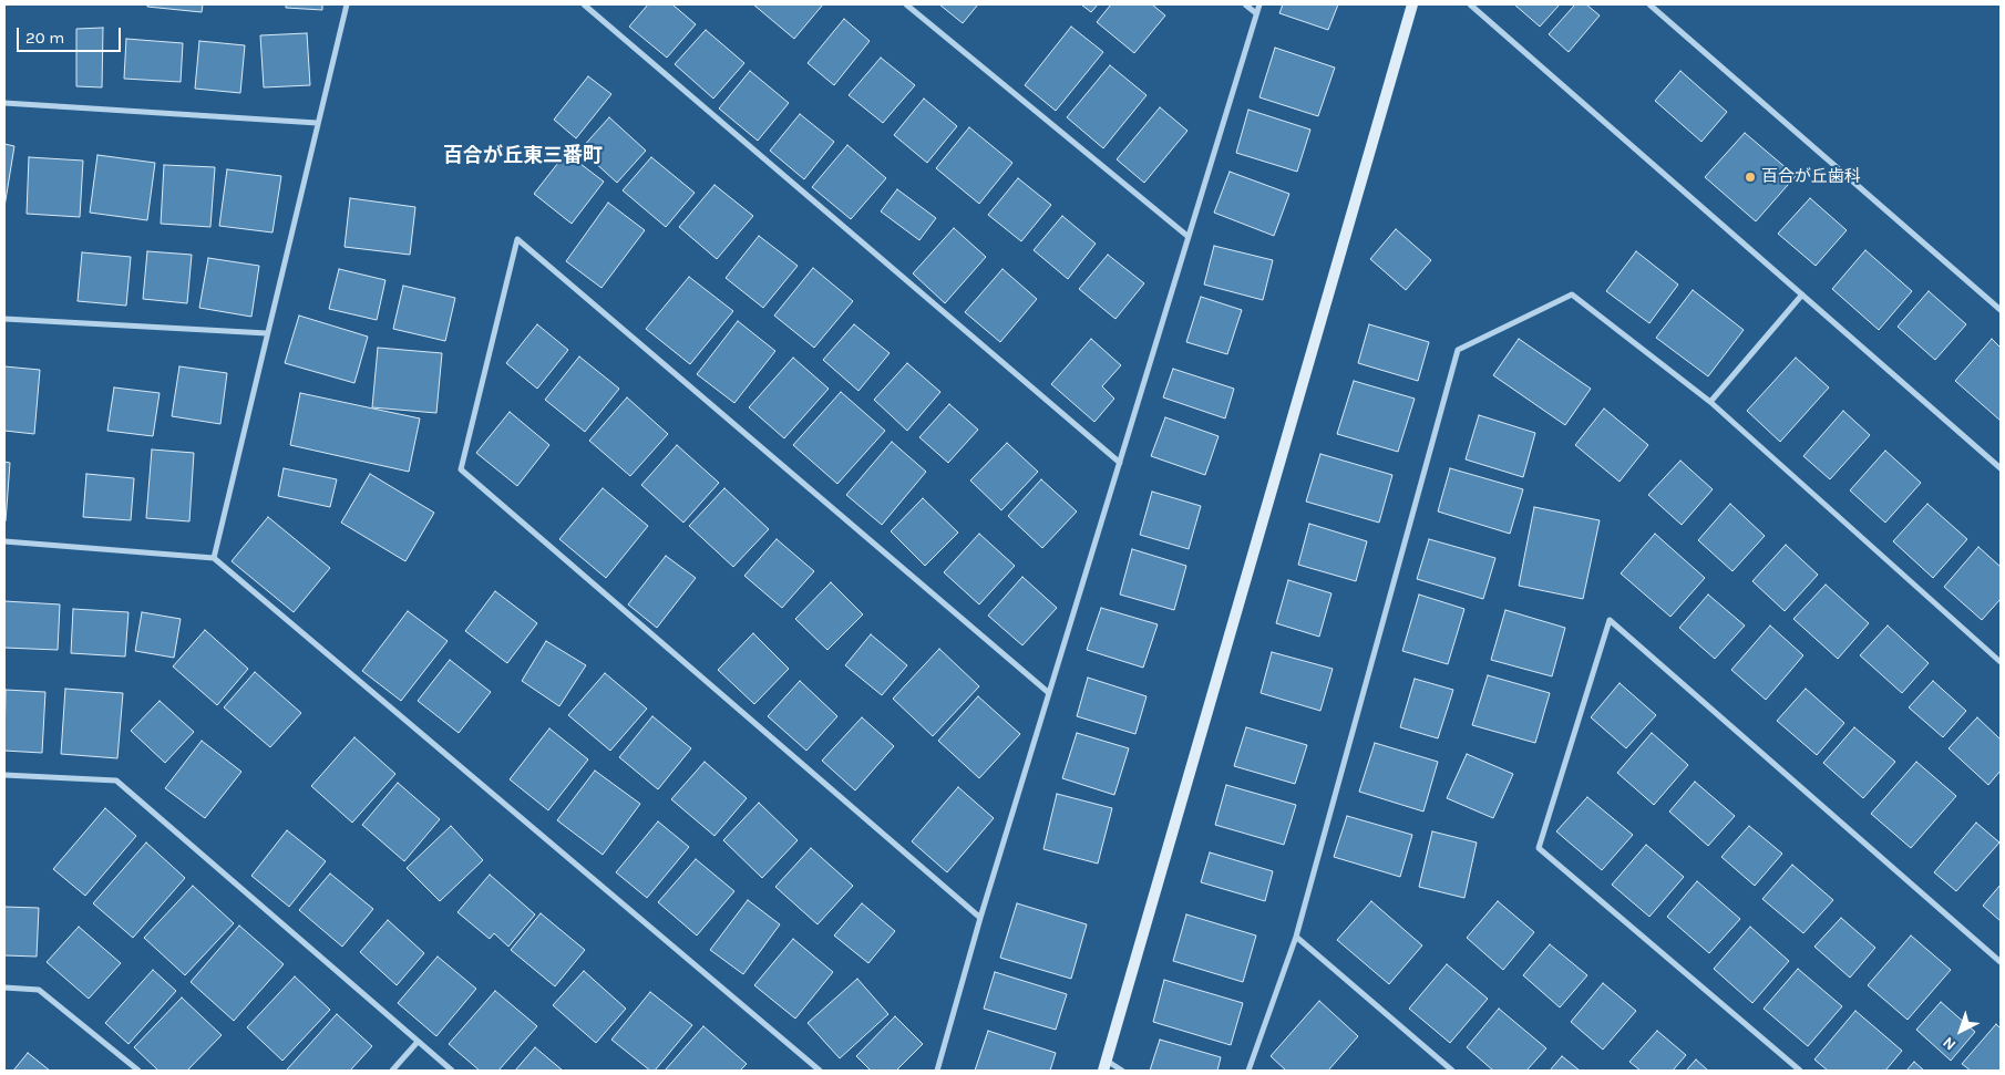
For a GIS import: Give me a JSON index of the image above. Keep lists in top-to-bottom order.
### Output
{
  "districts": ["百合が丘東三番町"],
  "places": ["百合が丘歯科"],
  "scale_bar": "20 m",
  "north": "bottom left"
}
